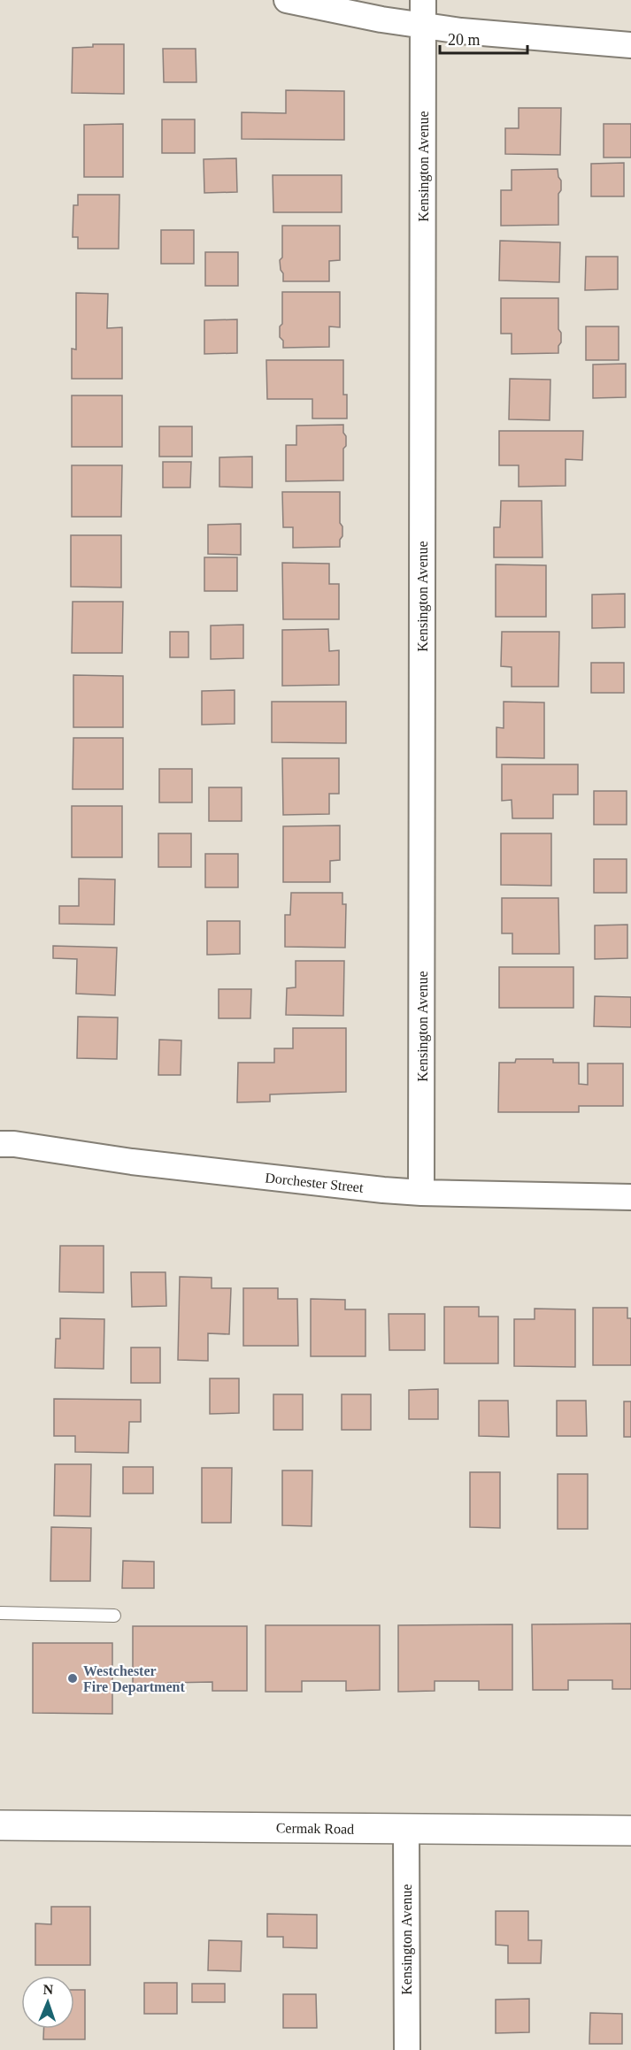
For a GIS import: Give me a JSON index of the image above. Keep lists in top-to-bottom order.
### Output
{
  "streets": {
    "main road": ["Cermak Road"],
    "street": ["Kensington Avenue", "Dorchester Street"]
  },
  "crossings": [
    ["Kensington Avenue", "Dorchester Street"],
    ["Kensington Avenue", "Cermak Road"]
  ],
  "places": ["Westchester Fire Department"],
  "scale_bar": "20 m",
  "north": "top"
}
